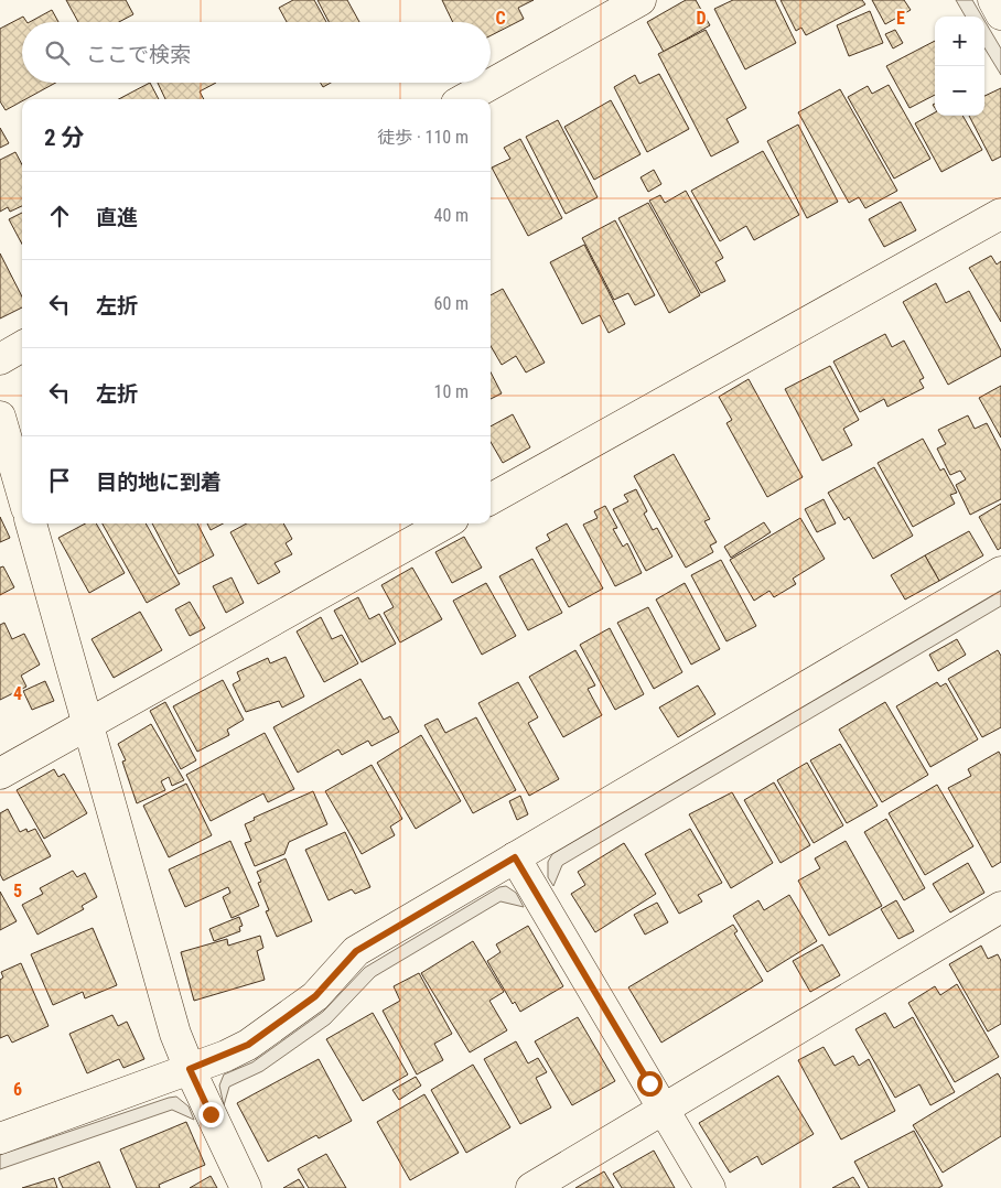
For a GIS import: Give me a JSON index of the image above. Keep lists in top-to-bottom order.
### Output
{
  "page": {
    "map_buttons": ["+", "−"],
    "search": "ここで検索",
    "heading": ["2 分", "徒歩 · 110 m"],
    "list": [
      ["直進", "40 m"],
      ["左折", "60 m"],
      ["左折", "10 m"],
      "目的地に到着"
    ]
  },
  "grid": {
    "columns": ["C", "D", "E"],
    "rows": ["4", "5", "6"]
  }
}
